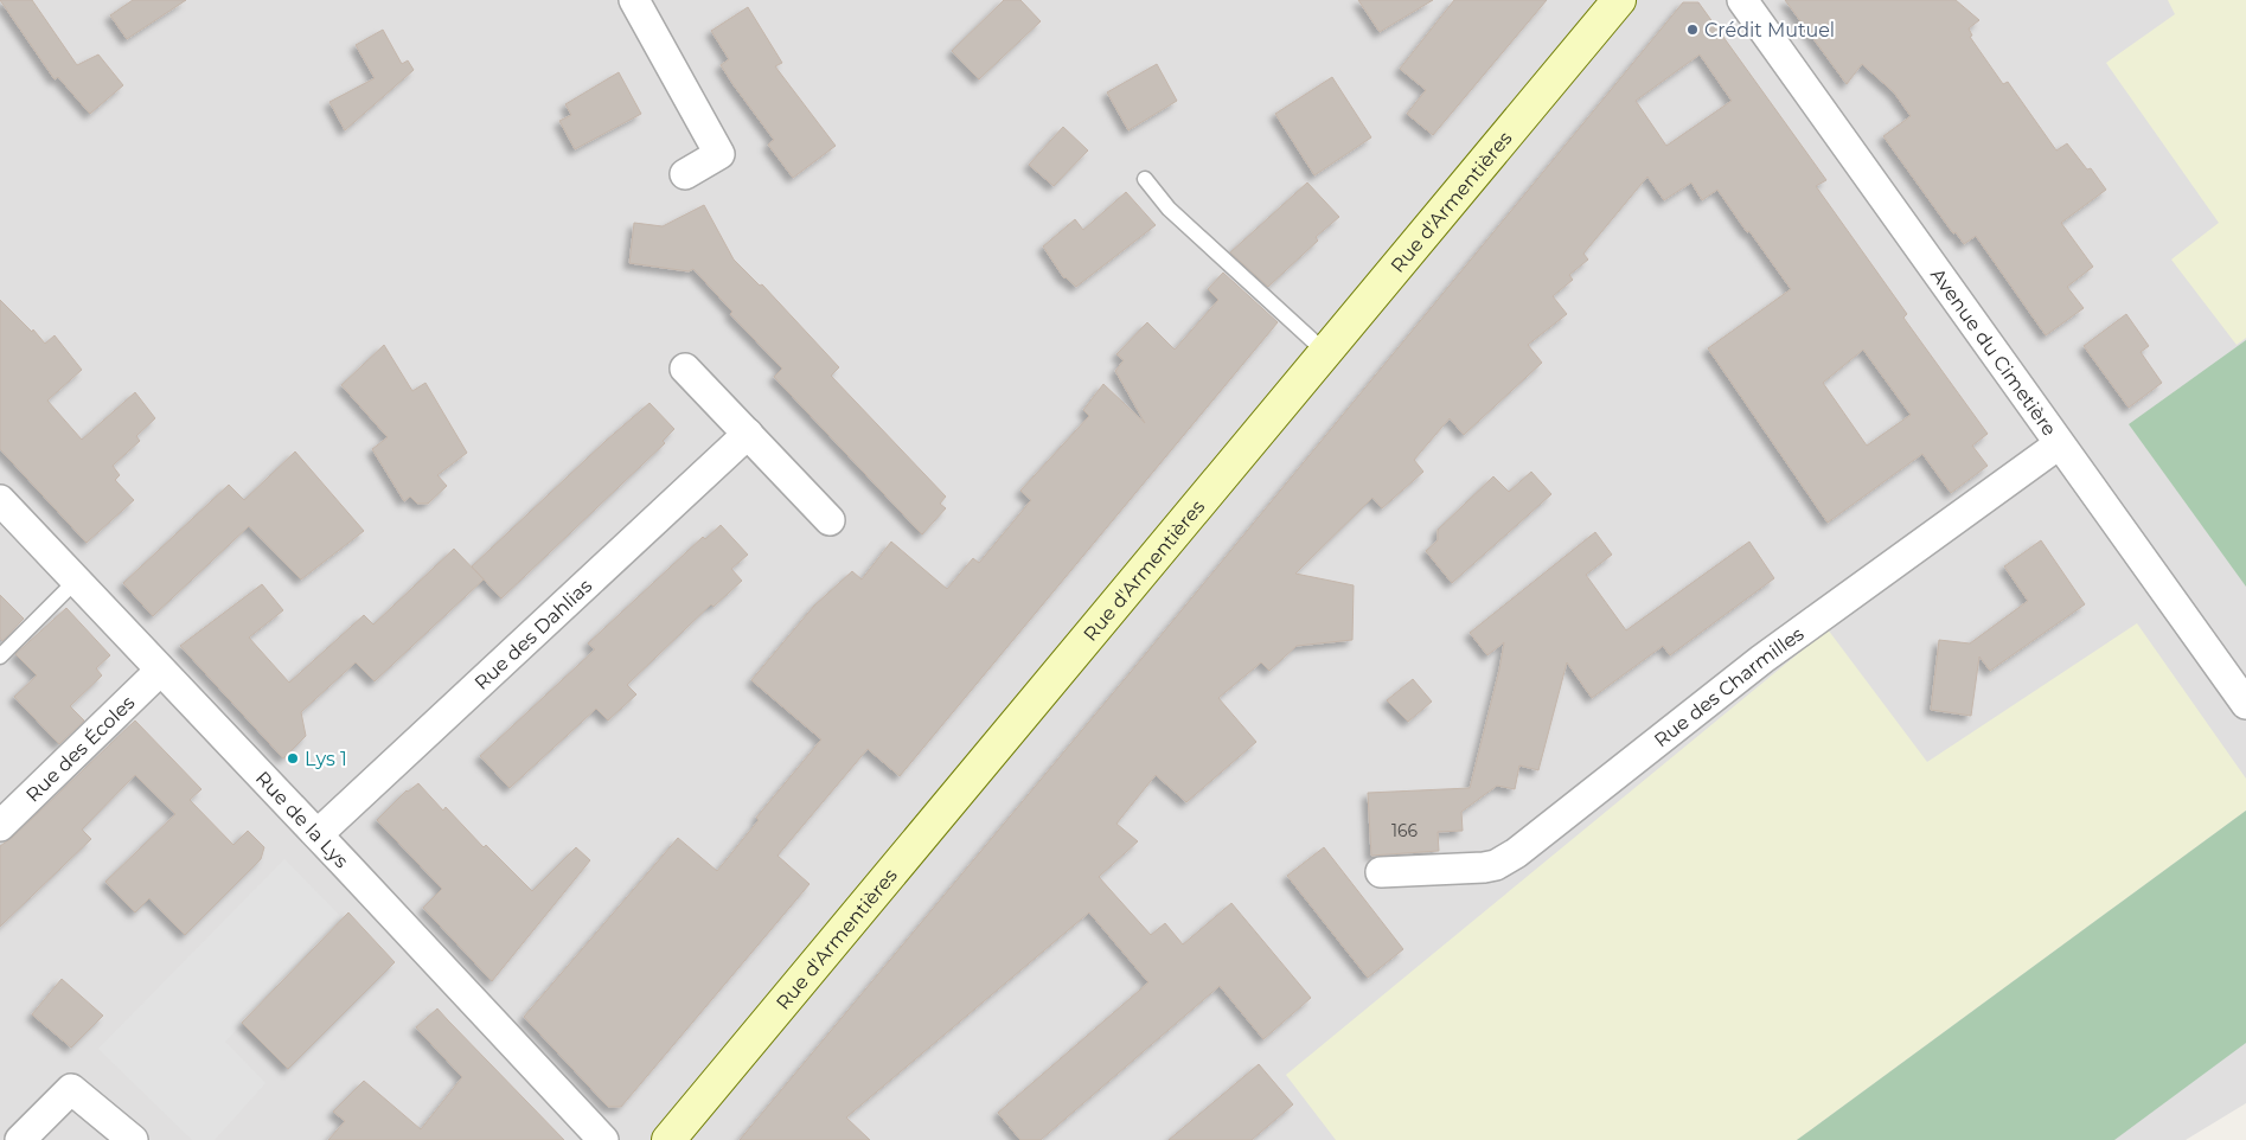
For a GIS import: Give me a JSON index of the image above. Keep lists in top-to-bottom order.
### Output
{
  "streets": {
    "main road": ["Rue d'Armentières"],
    "street": [
      "Avenue du Cimetière",
      "Rue des Dahlias",
      "Rue des Charmilles",
      "Rue des Écoles",
      "Rue de la Lys"
    ]
  },
  "crossings": [
    ["Avenue du Cimetière", "Rue des Charmilles"],
    ["Rue des Dahlias", "Rue de la Lys"],
    ["Rue des Écoles", "Rue de la Lys"]
  ],
  "places": ["Crédit Mutuel", "Lys 1"],
  "house_numbers": ["166"]
}
